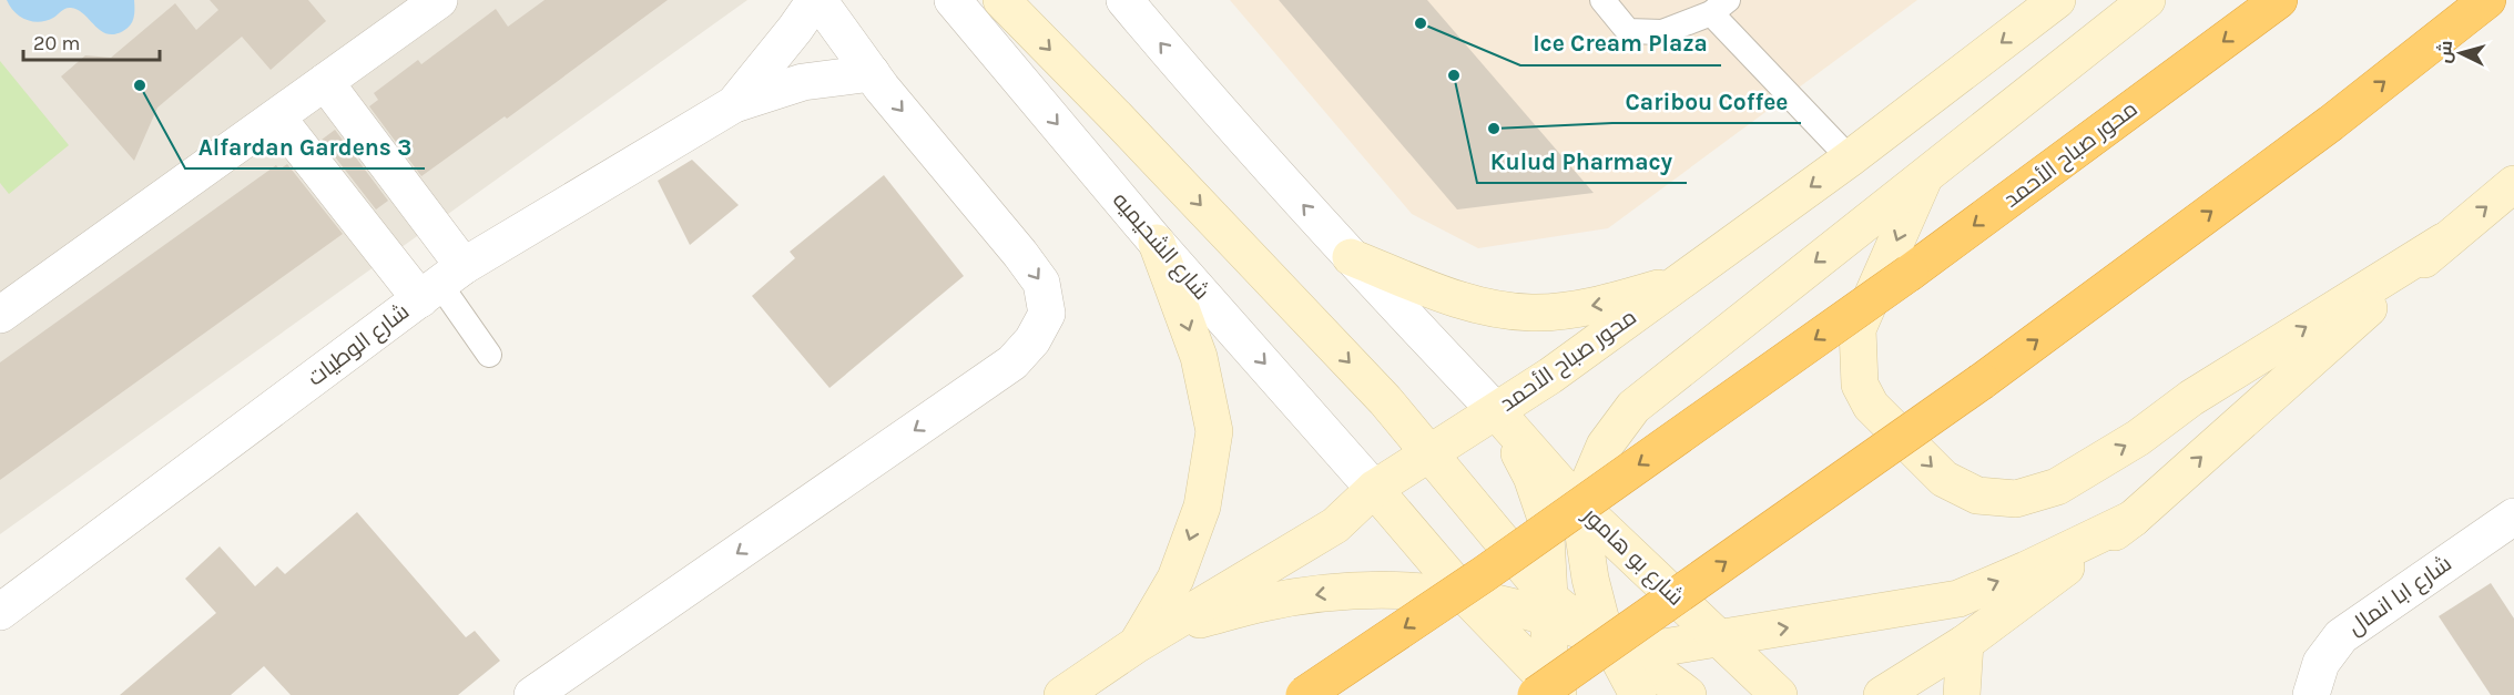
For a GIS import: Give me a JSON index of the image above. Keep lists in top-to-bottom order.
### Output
{
  "streets": {
    "highway": ["محور صباح الأحمد"],
    "street": [
      "شارع الشحيميه",
      "شارع الوطيات",
      "شارع بو هامور",
      "شارع ابا انمال"
    ]
  },
  "crossings": [
    ["محور صباح الأحمد", "شارع الشحيميه"],
    ["محور صباح الأحمد", "شارع بو هامور"]
  ],
  "places": [
    "Ice Cream Plaza",
    "Kulud Pharmacy",
    "Alfardan Gardens 3",
    "Caribou Coffee"
  ],
  "scale_bar": "20 m",
  "north": "left"
}
